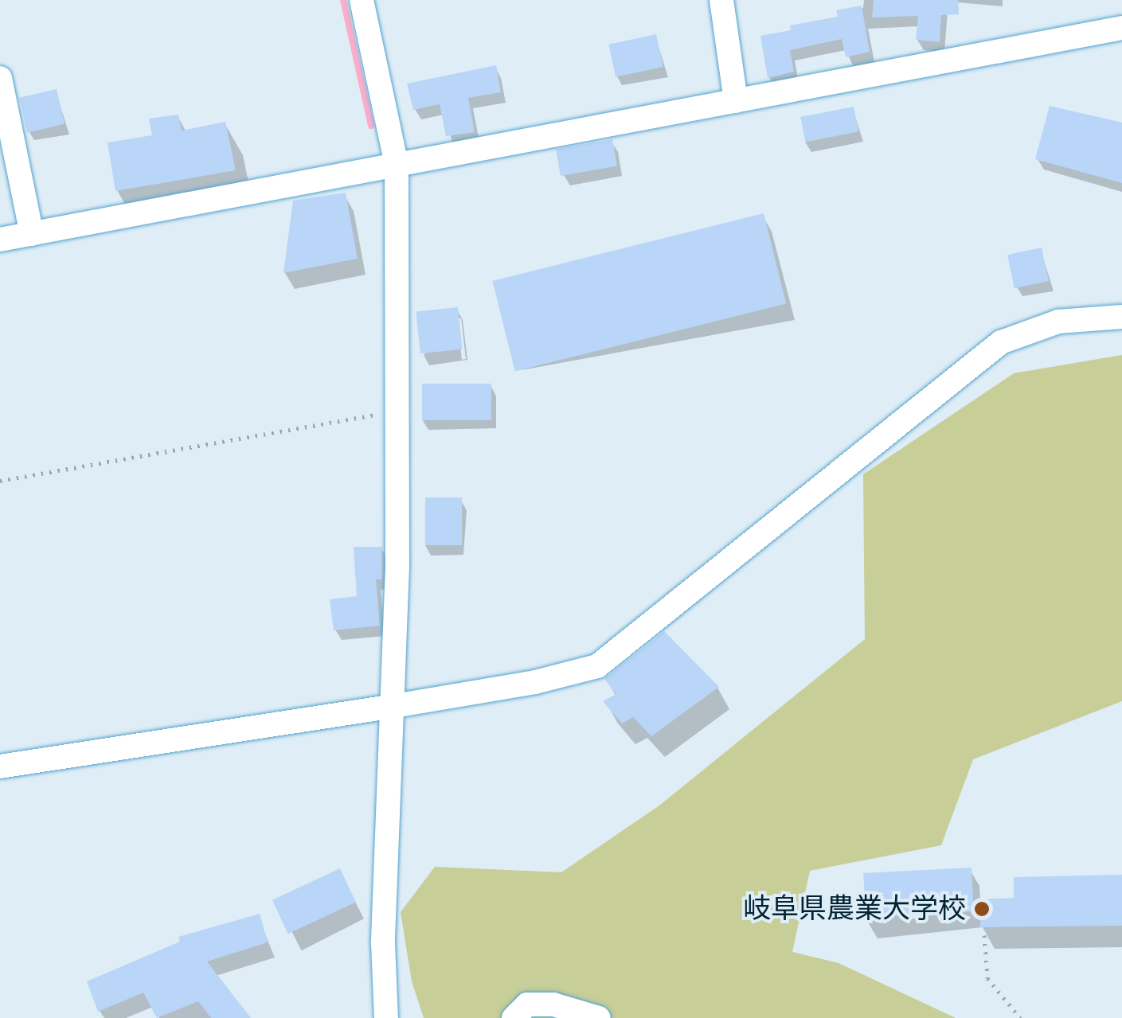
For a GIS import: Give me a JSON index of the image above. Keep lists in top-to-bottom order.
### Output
{
  "places": ["岐阜県農業大学校"]
}
